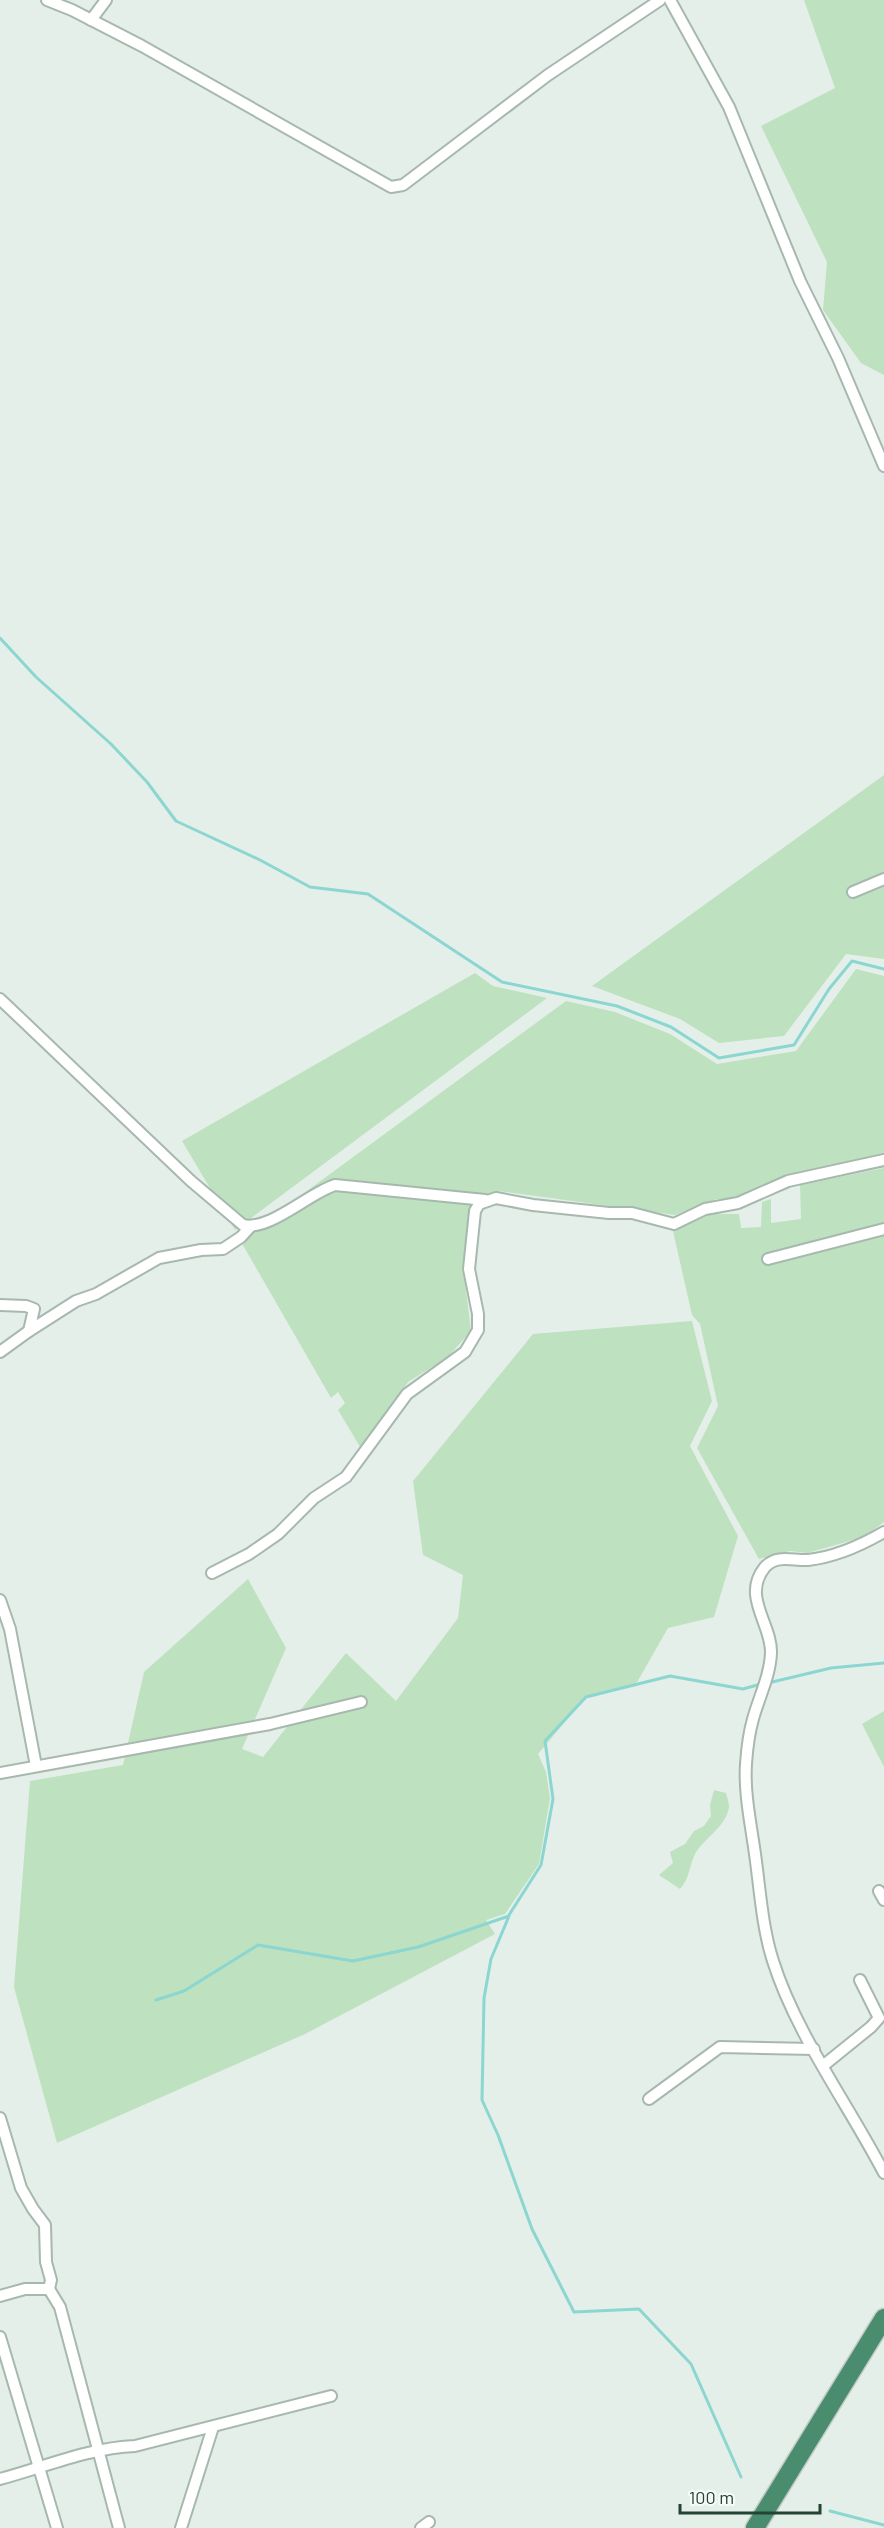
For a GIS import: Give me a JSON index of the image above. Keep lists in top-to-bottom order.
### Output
{
  "scale_bar": "100 m"
}
